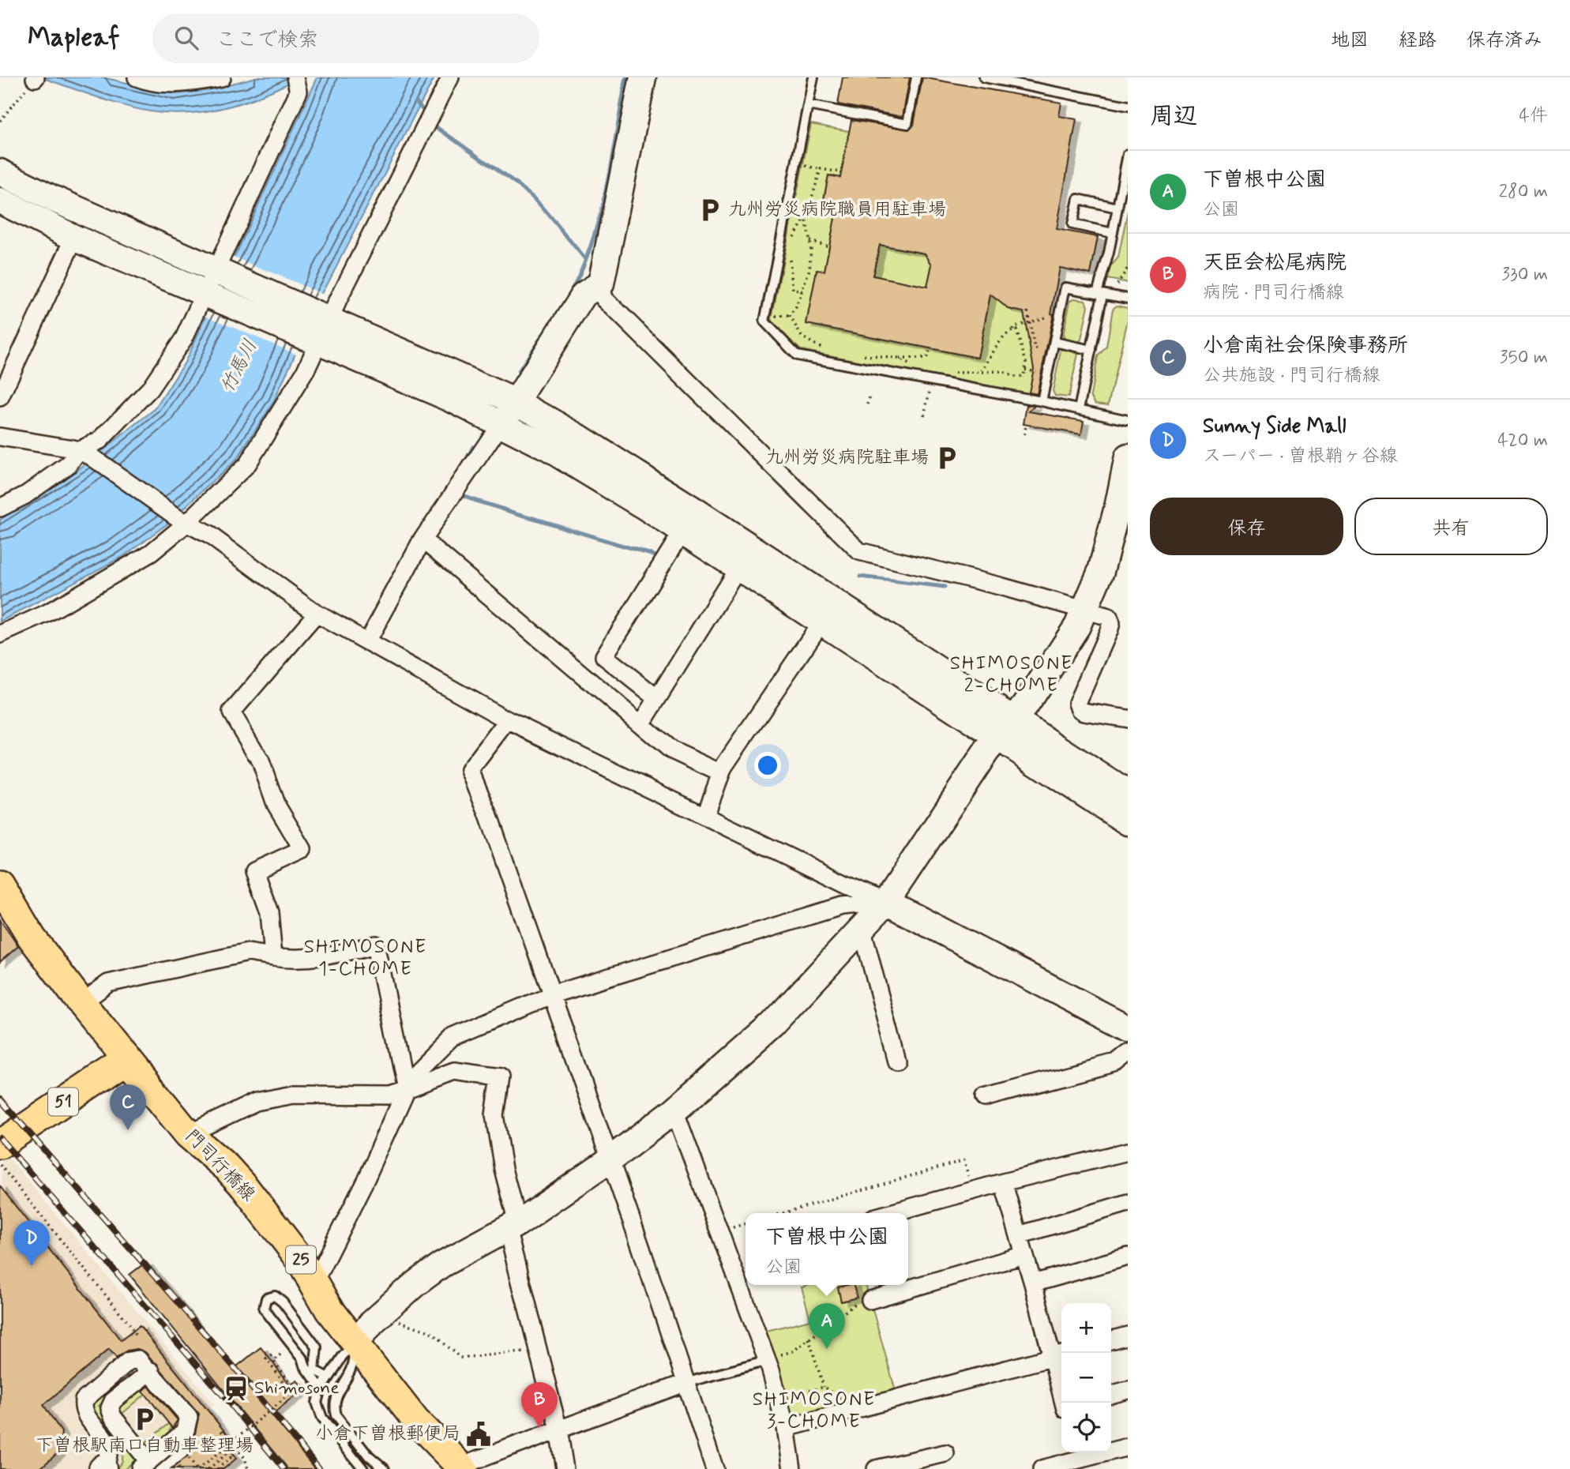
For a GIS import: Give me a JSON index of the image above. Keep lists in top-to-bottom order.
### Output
{
  "streets": {
    "main road": ["51", "門司行橋線", "25"]
  },
  "crossings": [
    ["51", "門司行橋線"]
  ],
  "districts": ["SHIMOSONE 2-CHOME", "SHIMOSONE 1-CHOME", "SHIMOSONE 3-CHOME"],
  "water": ["竹馬川"],
  "places": {
    "parking": ["九州労災病院職員用駐車場", "九州労災病院駐車場", "下曽根駅南口自動車整理場"],
    "station": ["Shimosone"],
    "public building": ["小倉下曽根郵便局"]
  },
  "page": {
    "header": "Mapleaf",
    "search": "ここで検索",
    "nav": ["地図", "経路", "保存済み"],
    "heading": ["周辺", "4件"],
    "list": [
      {
        "mark": "A",
        "name": "下曽根中公園",
        "note": "公園",
        "value": "280 m"
      },
      {
        "mark": "B",
        "name": "天臣会松尾病院",
        "note": "病院 · 門司行橋線",
        "value": "330 m"
      },
      {
        "mark": "C",
        "name": "小倉南社会保険事務所",
        "note": "公共施設 · 門司行橋線",
        "value": "350 m"
      },
      {
        "mark": "D",
        "name": "Sunny Side Mall",
        "note": "スーパー · 曽根鞘ヶ谷線",
        "value": "420 m"
      }
    ],
    "buttons": ["保存", "共有"],
    "pins": [
      "C",
      "D",
      "A",
      "B"
    ],
    "popup": ["下曽根中公園", "公園"],
    "map_buttons": ["+", "−"]
  }
}
